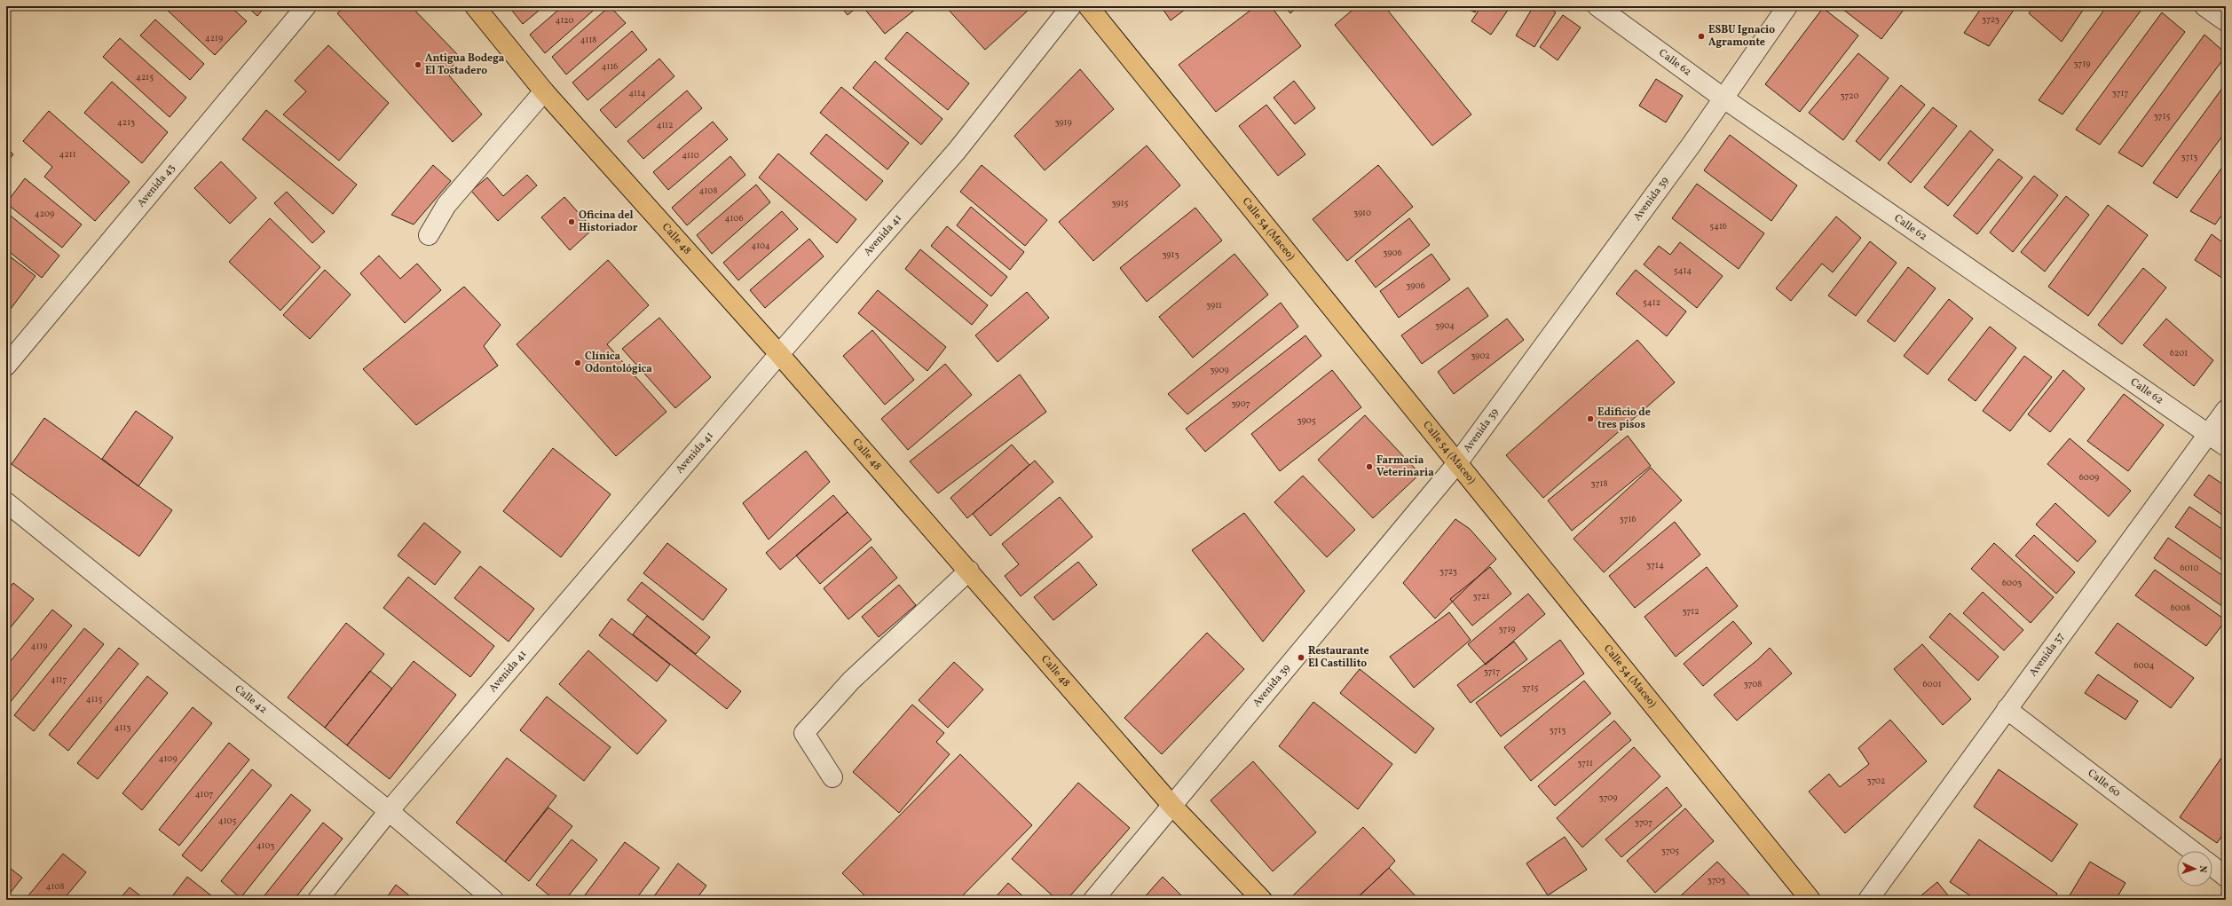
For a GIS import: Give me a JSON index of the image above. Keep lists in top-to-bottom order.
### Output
{
  "streets": {
    "main road": ["Calle 54 (Maceo)", "Calle 48"],
    "street": [
      "Calle 62",
      "Avenida 43",
      "Avenida 39",
      "Avenida 41",
      "Avenida 37",
      "Calle 42",
      "Calle 60"
    ]
  },
  "crossings": [
    ["Calle 62", "Avenida 39"],
    ["Calle 62", "Avenida 37"],
    ["Avenida 39", "Calle 54 (Maceo)"],
    ["Avenida 39", "Calle 48"],
    ["Avenida 41", "Calle 48"],
    ["Avenida 41", "Calle 42"],
    ["Avenida 37", "Calle 60"]
  ],
  "places": [
    "ESBU Ignacio Agramonte",
    "Antigua Bodega El Tostadero",
    "Oficina del Historiador",
    "Clínica Odontológica",
    "Edificio de tres pisos",
    "Farmacia Veterinaria",
    "Restaurante El Castillito"
  ],
  "house_numbers": [
    "3723",
    "4120",
    "4219",
    "4118",
    "3719",
    "4116",
    "4215",
    "4114",
    "3717",
    "3720",
    "3715",
    "4213",
    "3919",
    "4112",
    "4211",
    "4110",
    "3713",
    "4108",
    "3915",
    "3910",
    "4209",
    "4106",
    "5416",
    "4104",
    "3906",
    "3913",
    "5414",
    "3906",
    "5412",
    "3911",
    "3904",
    "6201",
    "3902",
    "3909",
    "3907",
    "3905",
    "6009",
    "3718",
    "3716",
    "3714",
    "6010",
    "3723",
    "6003",
    "3721",
    "6008",
    "3712",
    "3719",
    "4119",
    "6004",
    "3717",
    "4117",
    "3708",
    "6001",
    "3715",
    "4115",
    "4113",
    "3713",
    "4109",
    "3711",
    "3702",
    "4107",
    "3709",
    "4105",
    "3707",
    "4103",
    "3705",
    "3703",
    "4108"
  ],
  "north": "right"
}
